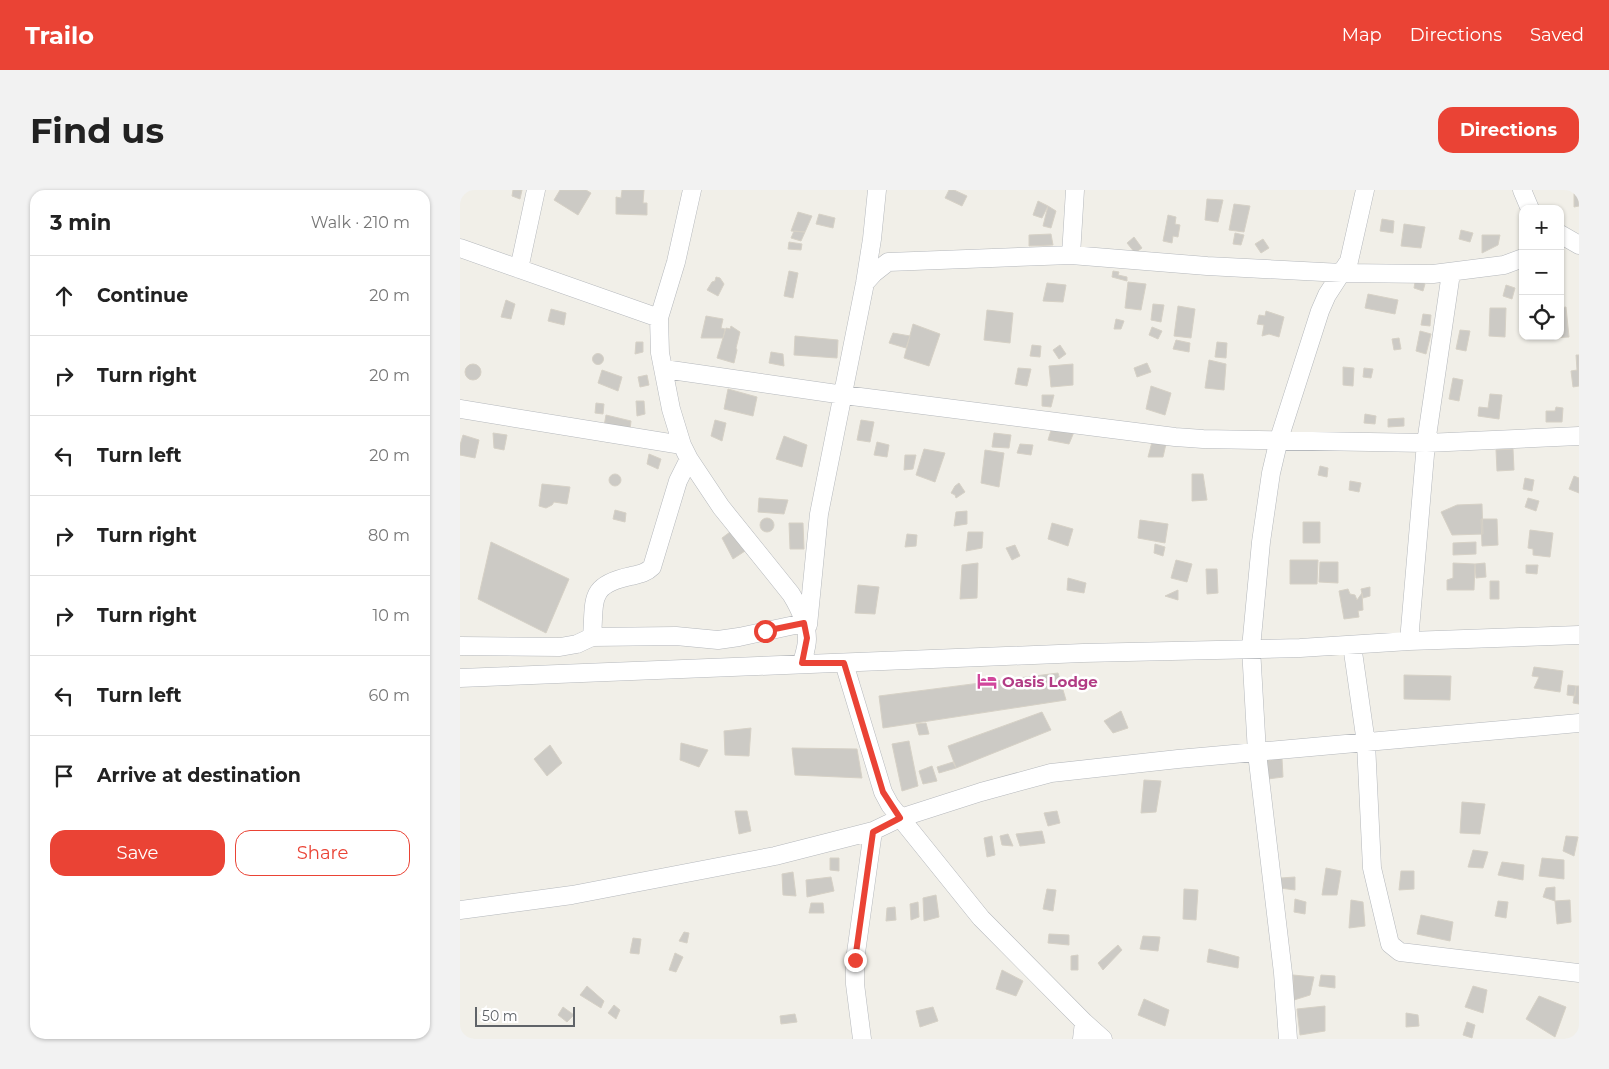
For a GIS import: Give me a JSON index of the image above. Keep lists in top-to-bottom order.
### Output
{
  "places": {
    "hotel": ["Oasis Lodge"]
  },
  "scale_bar": "50 m",
  "page": {
    "header": "Trailo",
    "nav": ["Map", "Directions", "Saved"],
    "buttons": [
      "Directions",
      ["Save", "Share"]
    ],
    "title": "Find us",
    "heading": ["3 min", "Walk · 210 m"],
    "map_buttons": ["+", "−"],
    "list": [
      ["Continue", "20 m"],
      ["Turn right", "20 m"],
      ["Turn left", "20 m"],
      ["Turn right", "80 m"],
      ["Turn right", "10 m"],
      ["Turn left", "60 m"],
      "Arrive at destination"
    ],
    "scale": "50 m"
  }
}
